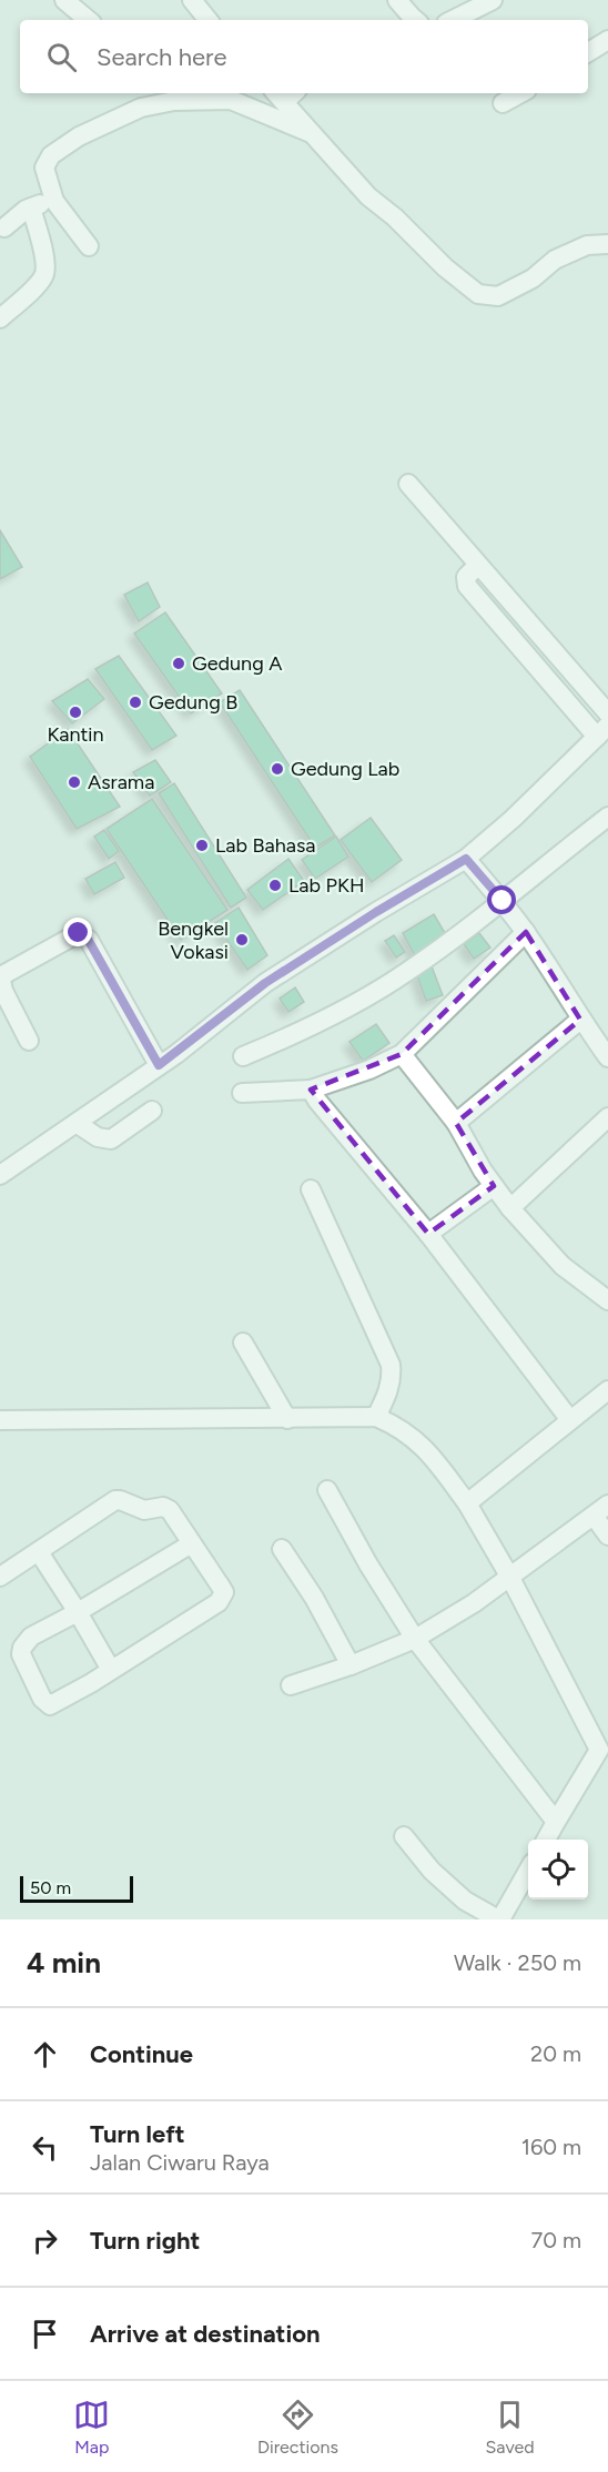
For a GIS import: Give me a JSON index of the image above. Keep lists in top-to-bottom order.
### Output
{
  "places": [
    "Gedung A",
    "Gedung B",
    "Kantin",
    "Gedung Lab",
    "Asrama",
    "Lab Bahasa",
    "Lab PKH",
    "Bengkel Vokasi"
  ],
  "scale_bar": "50 m",
  "page": {
    "search": "Search here",
    "scale": "50 m",
    "heading": ["4 min", "Walk · 250 m"],
    "list": [
      ["Continue", "20 m"],
      ["Turn left", "Jalan Ciwaru Raya", "160 m"],
      ["Turn right", "70 m"],
      "Arrive at destination"
    ],
    "nav": ["Map", "Directions", "Saved"]
  }
}
